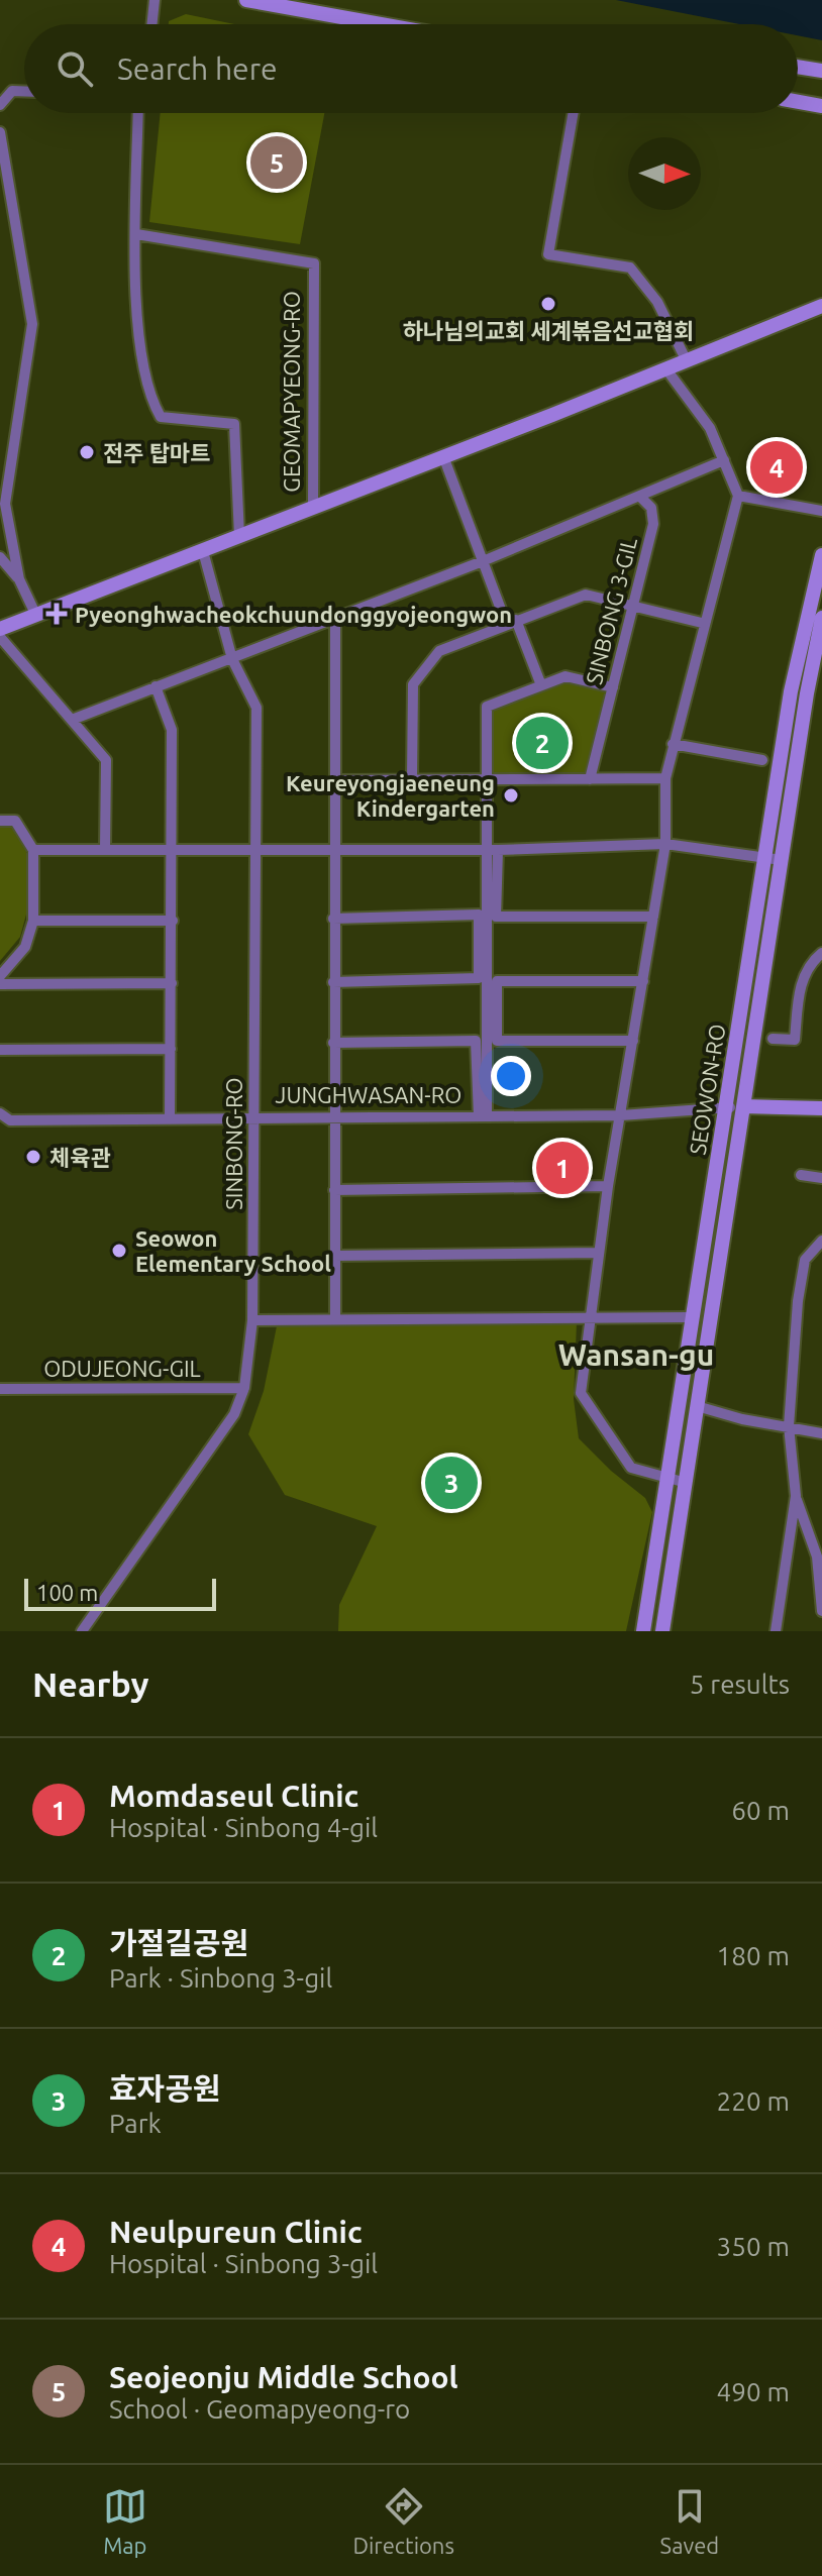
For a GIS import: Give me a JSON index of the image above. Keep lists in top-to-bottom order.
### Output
{
  "streets": {
    "street": [
      "GEOMAPYEONG-RO",
      "SINBONG 3-GIL",
      "SEOWON-RO",
      "JUNGHWASAN-RO",
      "SINBONG-RO",
      "ODUJEONG-GIL"
    ]
  },
  "crossings": [
    ["GEOMAPYEONG-RO", "SINBONG-RO"],
    ["SEOWON-RO", "JUNGHWASAN-RO"],
    ["JUNGHWASAN-RO", "SINBONG-RO"],
    ["SINBONG-RO", "ODUJEONG-GIL"]
  ],
  "districts": ["Wansan-gu"],
  "places": {
    "other": [
      "하나님의교회 세계볶음선교협회",
      "전주 탑마트",
      "Keureyongjaeneung Kindergarten",
      "체육관",
      "Seowon Elementary School"
    ],
    "health": ["Pyeonghwacheokchuundonggyojeongwon"]
  },
  "scale_bar": "100 m",
  "north": "right",
  "page": {
    "search": "Search here",
    "pins": [
      "5",
      "4",
      "2",
      "1",
      "3"
    ],
    "scale": "100 m",
    "heading": ["Nearby", "5 results"],
    "list": [
      {
        "mark": "1",
        "name": "Momdaseul Clinic",
        "note": "Hospital · Sinbong 4-gil",
        "value": "60 m"
      },
      {
        "mark": "2",
        "name": "가절길공원",
        "note": "Park · Sinbong 3-gil",
        "value": "180 m"
      },
      {
        "mark": "3",
        "name": "효자공원",
        "note": "Park",
        "value": "220 m"
      },
      {
        "mark": "4",
        "name": "Neulpureun Clinic",
        "note": "Hospital · Sinbong 3-gil",
        "value": "350 m"
      },
      {
        "mark": "5",
        "name": "Seojeonju Middle School",
        "note": "School · Geomapyeong-ro",
        "value": "490 m"
      }
    ],
    "nav": ["Map", "Directions", "Saved"]
  }
}
